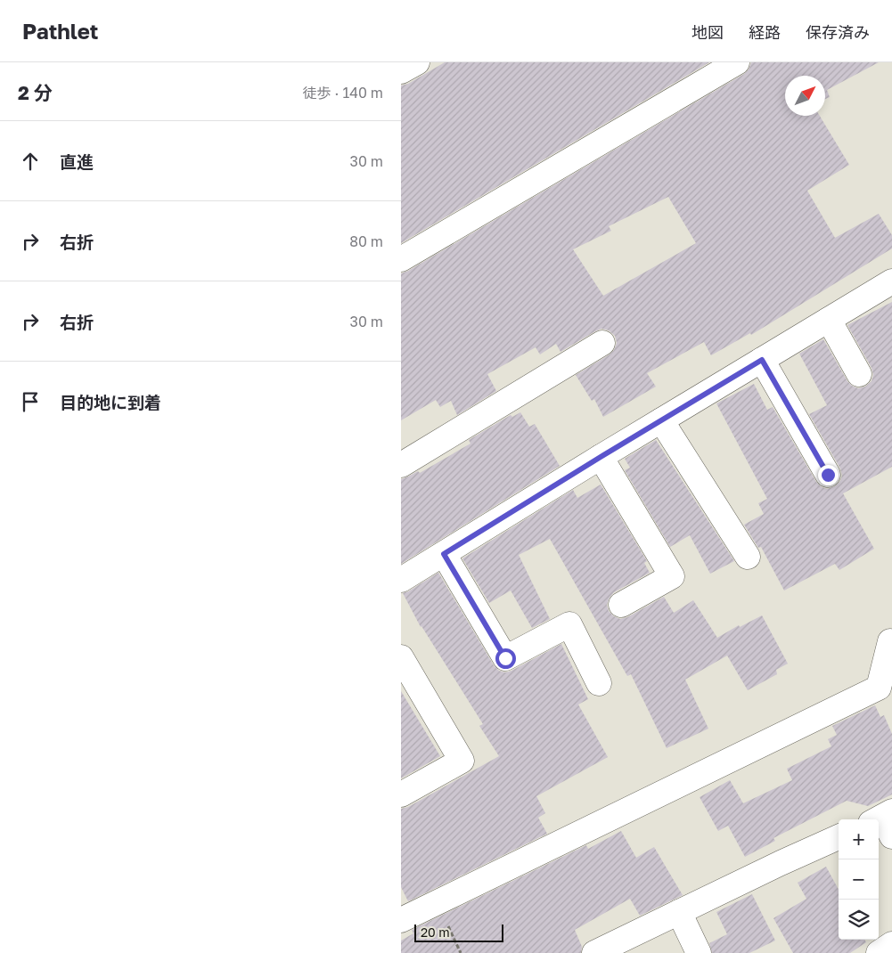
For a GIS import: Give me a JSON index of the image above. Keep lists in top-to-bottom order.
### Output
{
  "scale_bar": "20 m",
  "north": "top right",
  "page": {
    "header": "Pathlet",
    "nav": ["地図", "経路", "保存済み"],
    "heading": ["2 分", "徒歩 · 140 m"],
    "list": [
      ["直進", "30 m"],
      ["右折", "80 m"],
      ["右折", "30 m"],
      "目的地に到着"
    ],
    "map_buttons": ["+", "−"],
    "scale": "20 m"
  }
}
